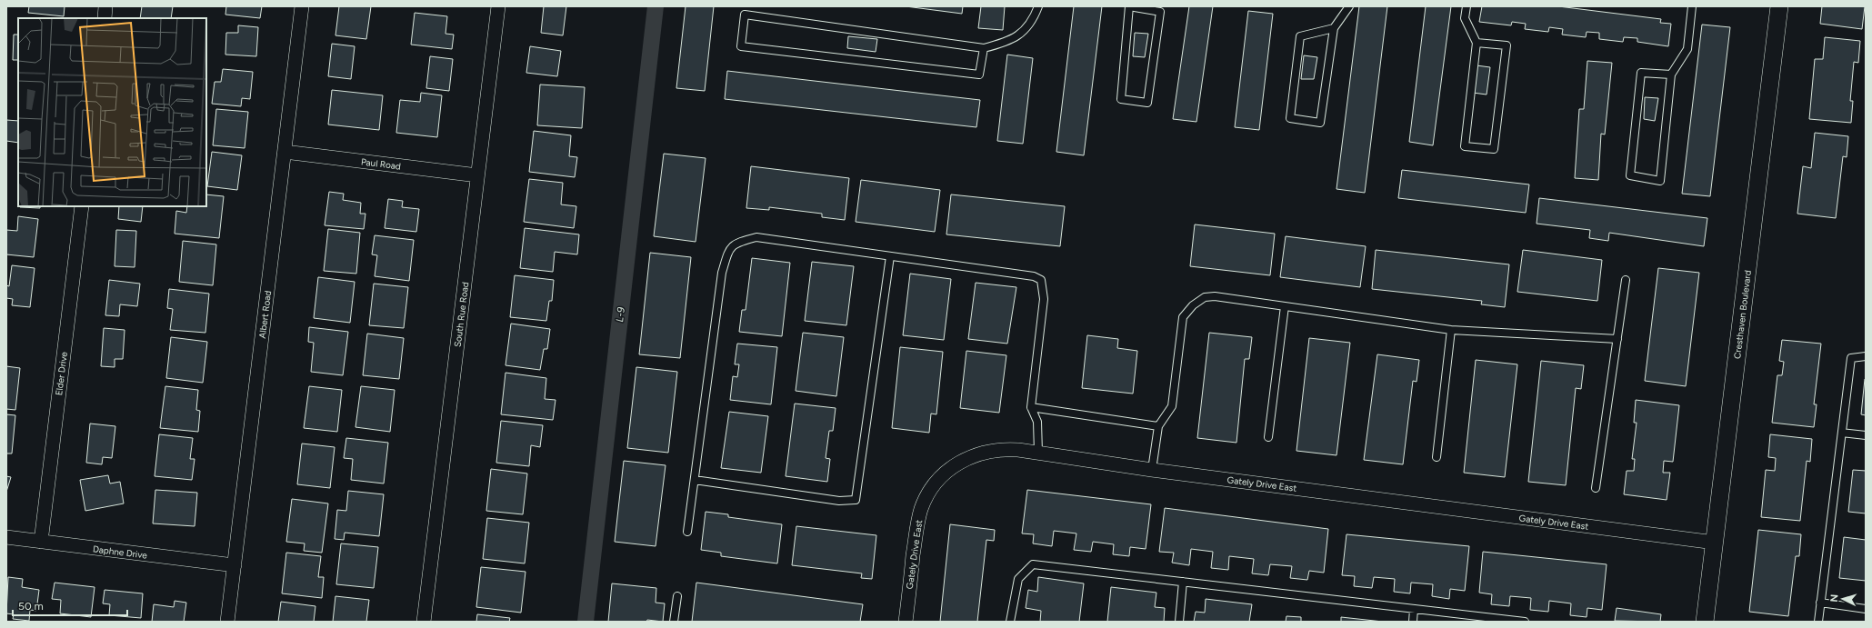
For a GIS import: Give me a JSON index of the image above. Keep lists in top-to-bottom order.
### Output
{
  "streets": {
    "street": [
      "Paul Road",
      "Albert Road",
      "South Rue Road",
      "Cresthaven Boulevard",
      "Elder Drive",
      "Gately Drive East",
      "Daphne Drive"
    ]
  },
  "crossings": [
    ["Paul Road", "Albert Road"],
    ["Paul Road", "South Rue Road"],
    ["Albert Road", "Daphne Drive"],
    ["Cresthaven Boulevard", "Gately Drive East"],
    ["Elder Drive", "Daphne Drive"]
  ],
  "water": ["L-9"],
  "scale_bar": "50 m",
  "north": "left"
}
